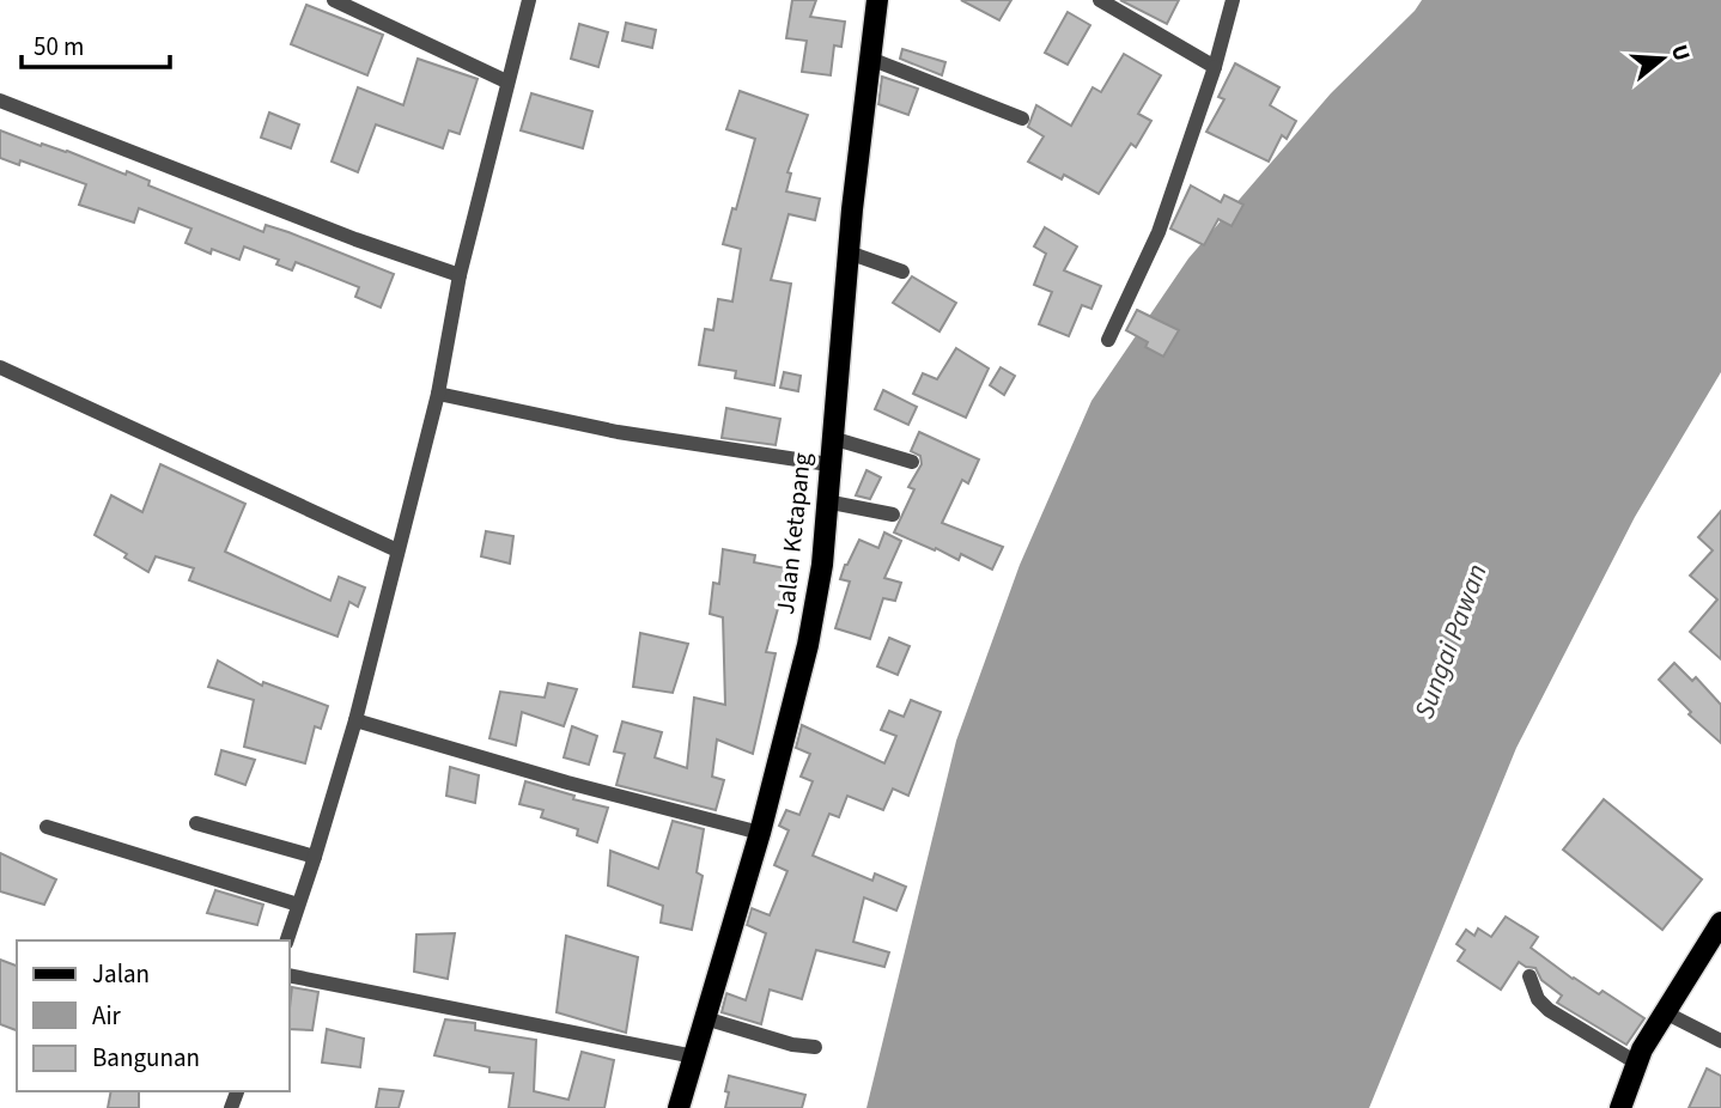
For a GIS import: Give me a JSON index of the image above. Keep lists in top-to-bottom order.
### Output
{
  "streets": {
    "main road": ["Jalan Ketapang"]
  },
  "water": ["Sungai Pawan"],
  "legend": ["Jalan", "Air", "Bangunan"],
  "scale_bar": "50 m",
  "north": "right"
}
